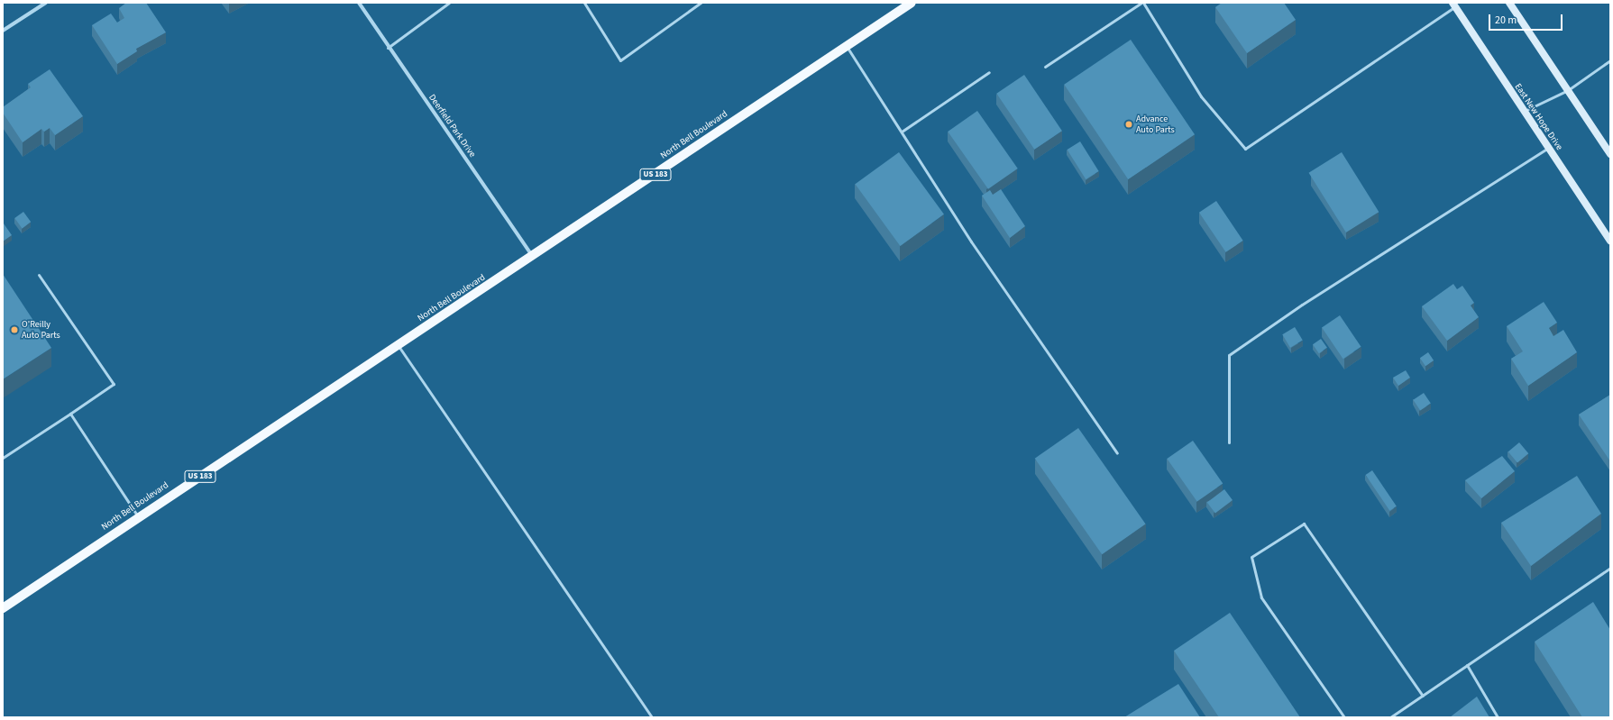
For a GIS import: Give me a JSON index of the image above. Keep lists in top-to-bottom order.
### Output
{
  "streets": {
    "main road": ["East New Hope Drive", "North Bell Boulevard", "US 183"],
    "street": ["Deerfield Park Drive"]
  },
  "crossings": [
    ["Deerfield Park Drive", "North Bell Boulevard"]
  ],
  "places": ["Advance Auto Parts", "O'Reilly Auto Parts"],
  "scale_bar": "20 m"
}
